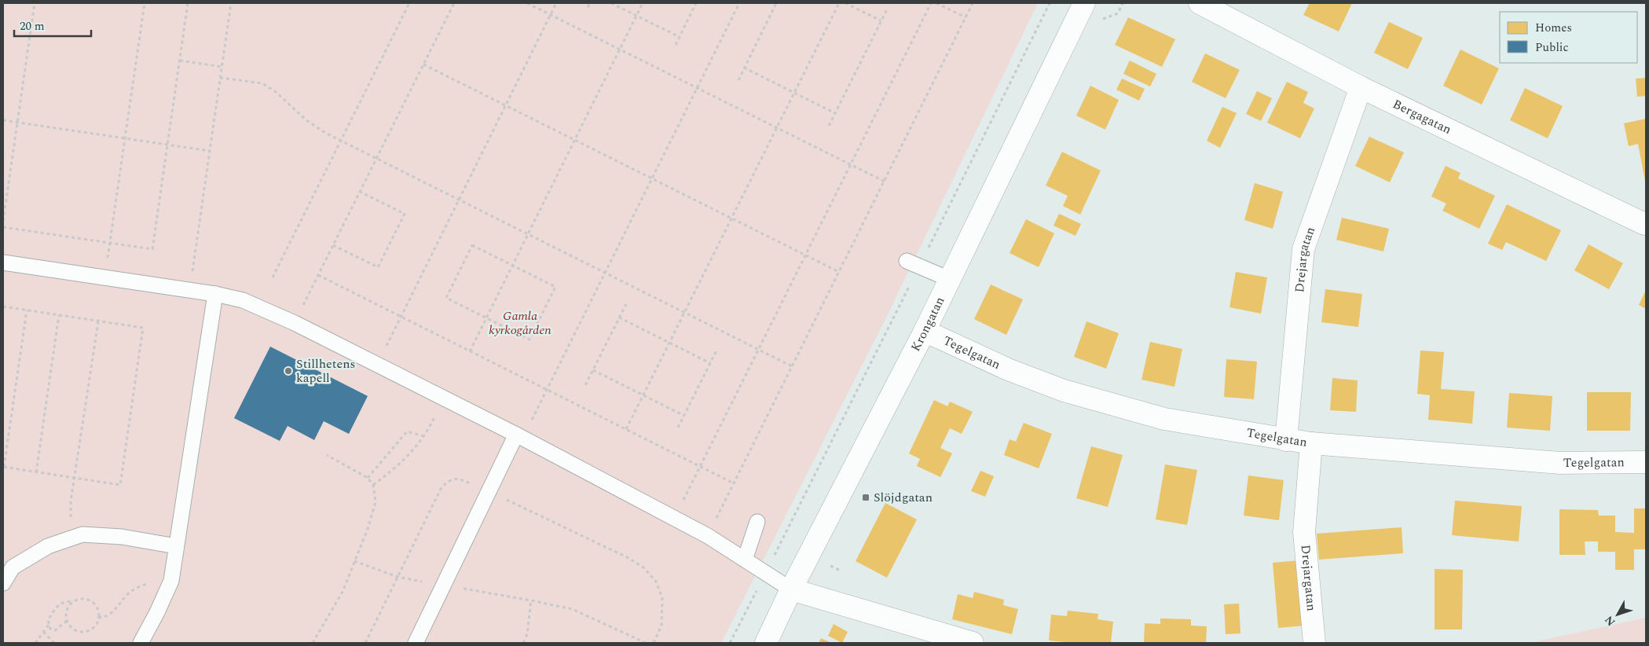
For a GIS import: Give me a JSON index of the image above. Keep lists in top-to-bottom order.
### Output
{
  "streets": {
    "street": [
      "Bergagatan",
      "Drejargatan",
      "Krongatan",
      "Tegelgatan"
    ]
  },
  "crossings": [
    ["Bergagatan", "Drejargatan"],
    ["Drejargatan", "Tegelgatan"],
    ["Krongatan", "Tegelgatan"]
  ],
  "parks": ["Gamla kyrkogården"],
  "places": {
    "other": ["Stillhetens kapell"],
    "transit": ["Slöjdgatan"]
  },
  "legend": ["Homes", "Public"],
  "scale_bar": "20 m",
  "north": "bottom left"
}
